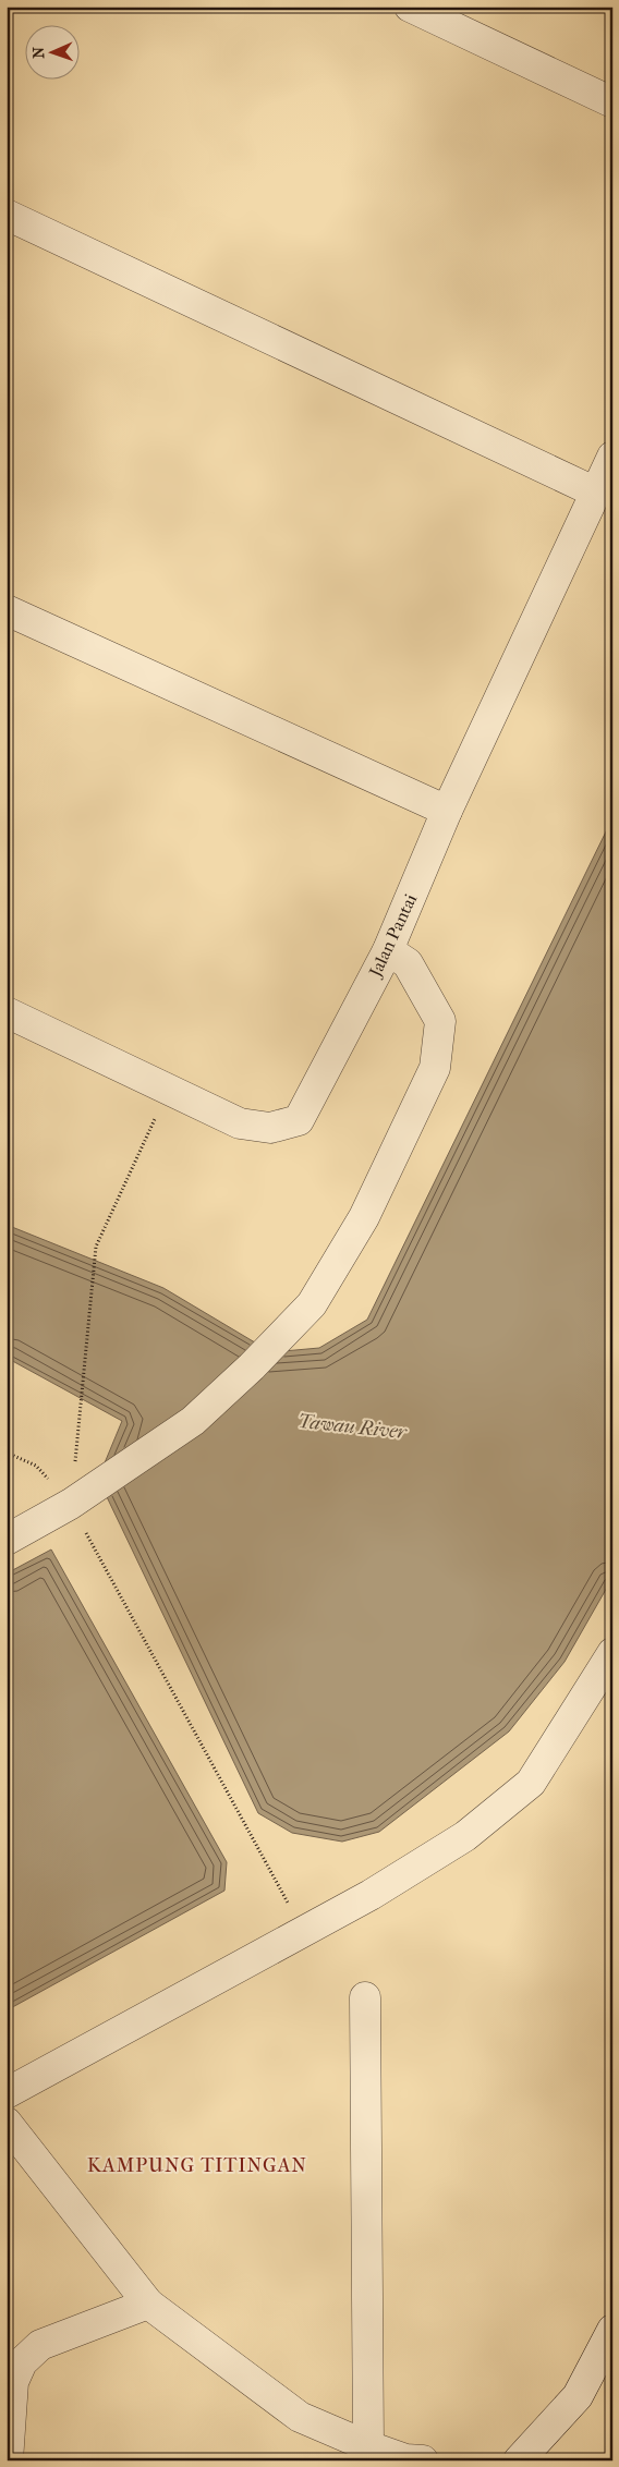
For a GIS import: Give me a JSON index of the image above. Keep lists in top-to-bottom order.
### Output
{
  "streets": {
    "street": ["Jalan Pantai"]
  },
  "districts": ["KAMPUNG TITINGAN"],
  "water": ["Tawau River"],
  "north": "left"
}
